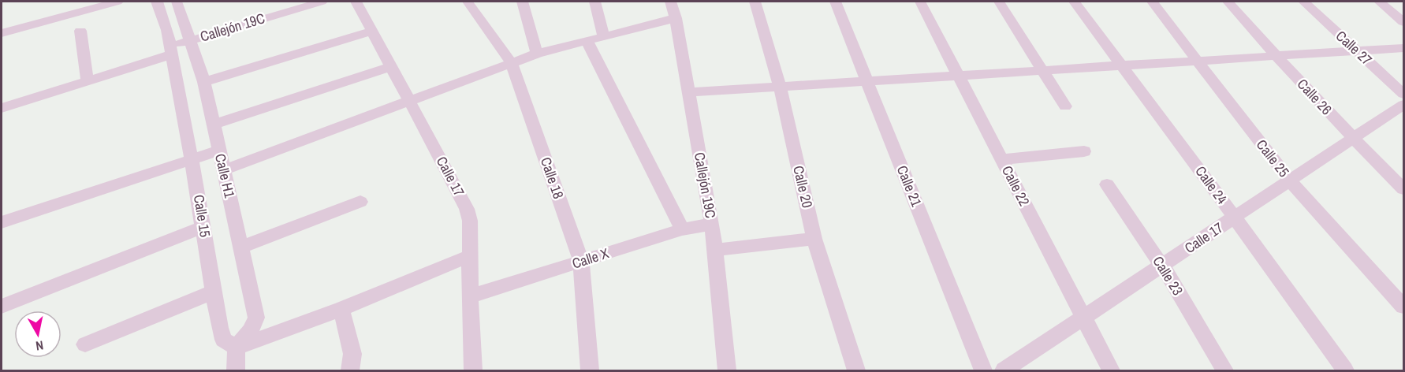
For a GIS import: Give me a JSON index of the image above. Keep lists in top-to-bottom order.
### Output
{
  "streets": {
    "street": [
      "Callejón 19C",
      "Calle 27",
      "Calle 26",
      "Calle 25",
      "Calle H1",
      "Calle 17",
      "Calle 18",
      "Calle 24",
      "Calle 21",
      "Calle 22",
      "Calle 20",
      "Calle 15",
      "Calle X",
      "Calle 23"
    ]
  },
  "crossings": [
    ["Callejón 19C", "Calle H1"],
    ["Callejón 19C", "Calle 15"],
    ["Callejón 19C", "Calle X"],
    ["Calle 26", "Calle 17"],
    ["Calle 25", "Calle 17"],
    ["Calle H1", "Calle 15"],
    ["Calle 17", "Calle 24"],
    ["Calle 17", "Calle 22"],
    ["Calle 17", "Calle X"],
    ["Calle 17", "Calle 23"],
    ["Calle 18", "Calle X"]
  ],
  "north": "bottom"
}
